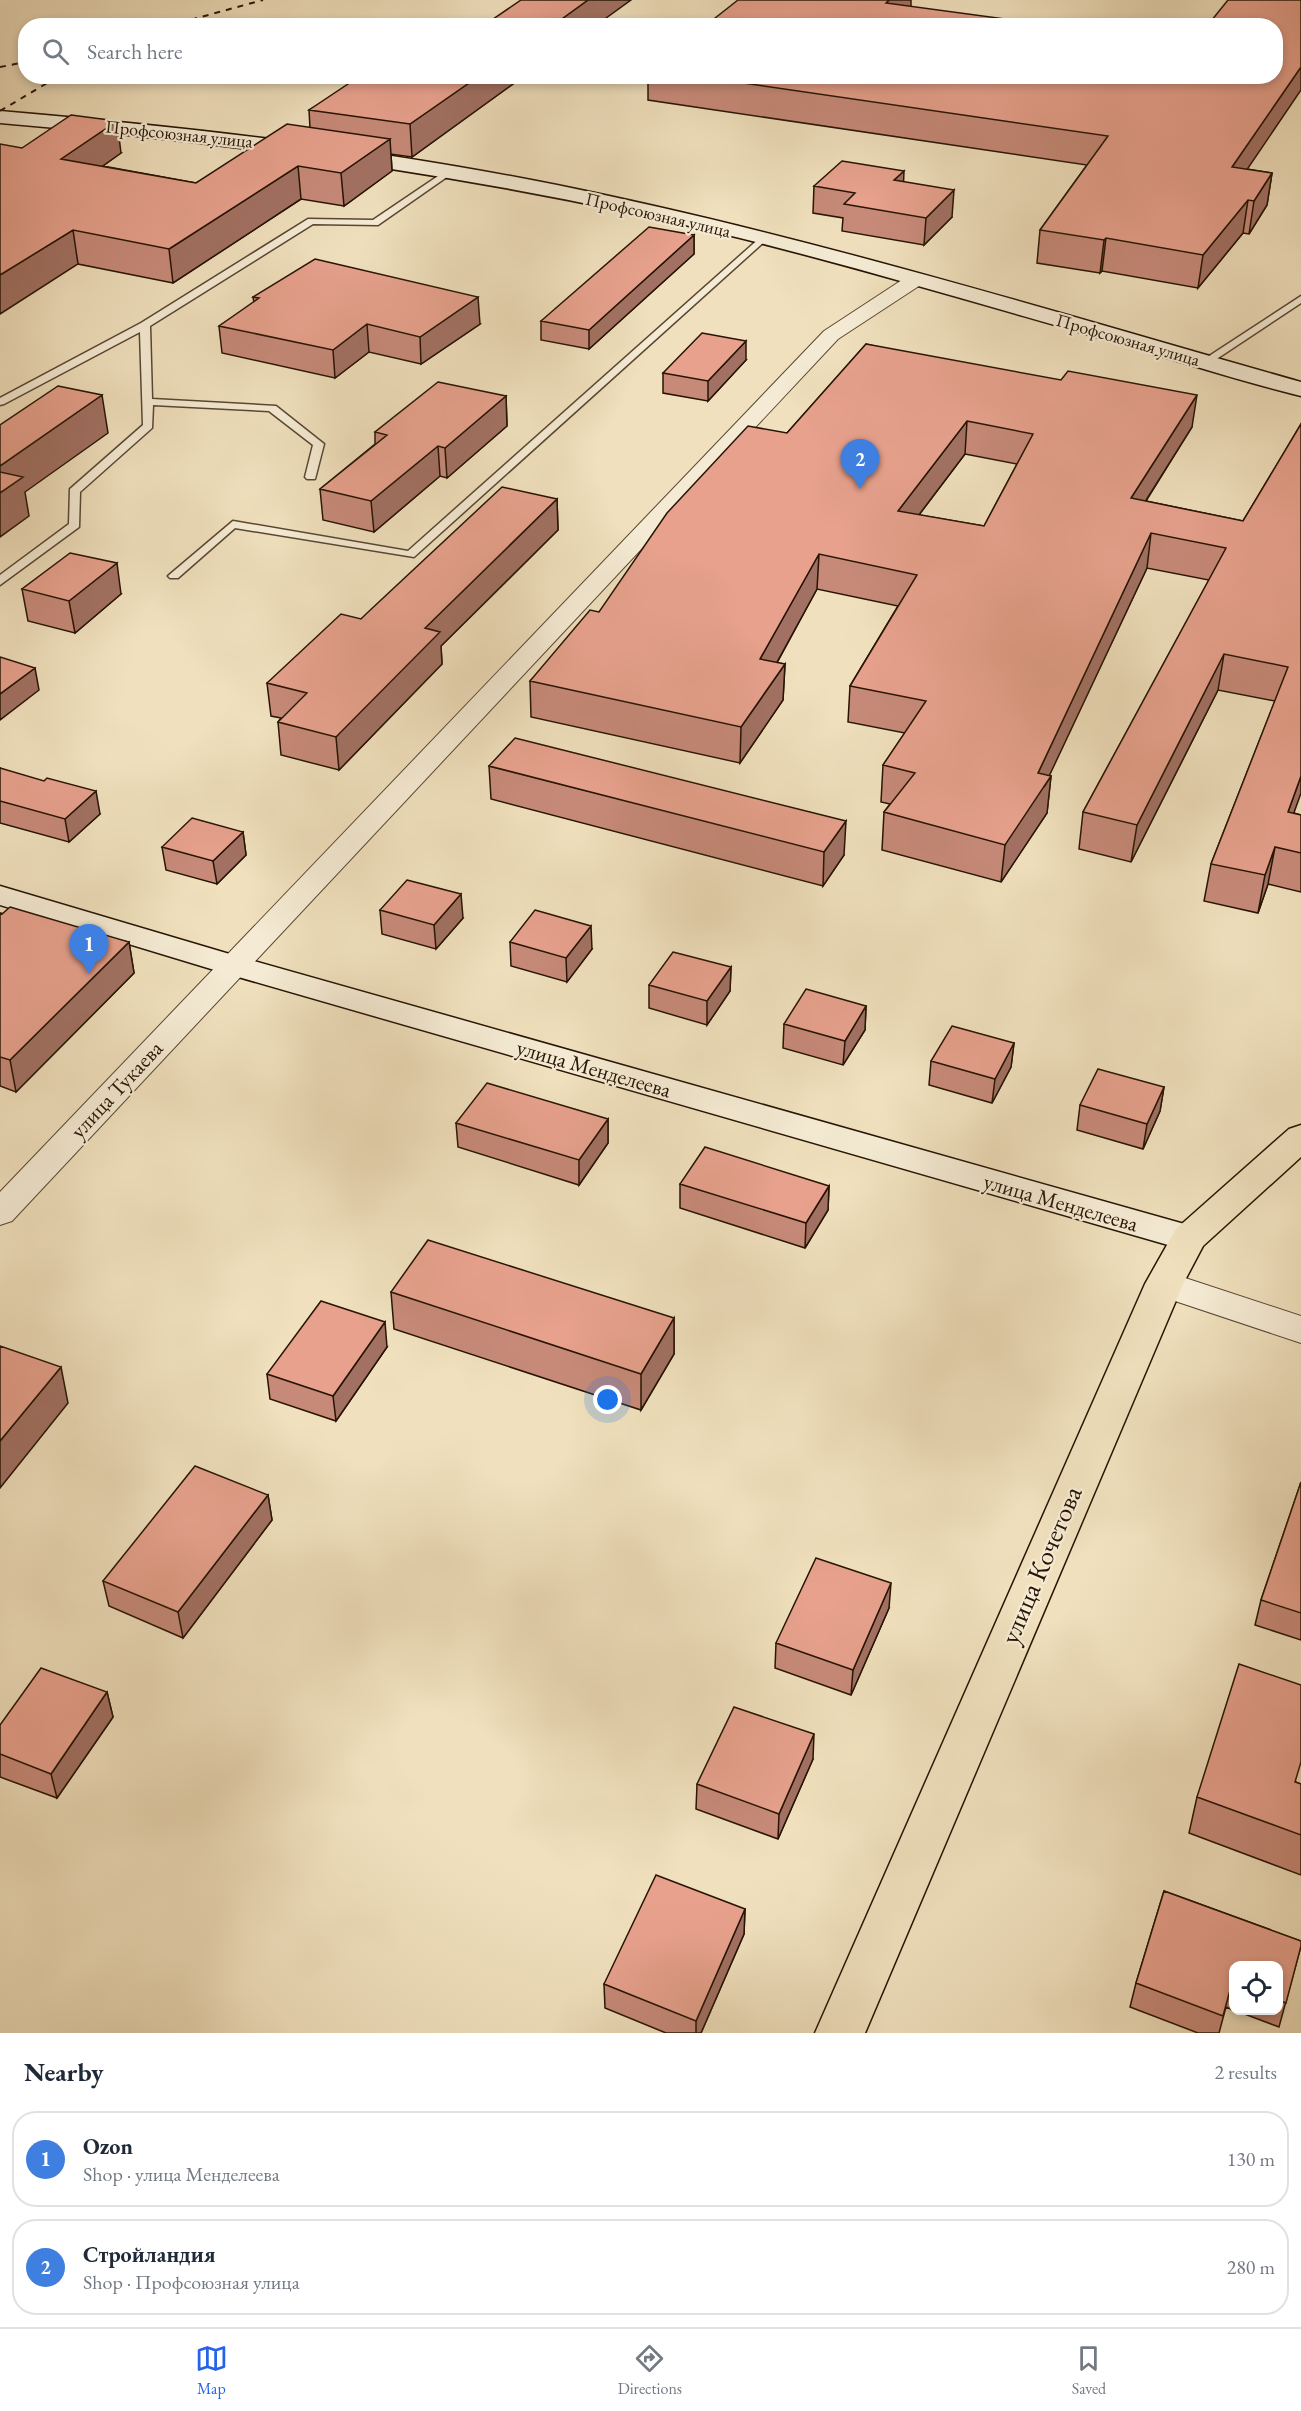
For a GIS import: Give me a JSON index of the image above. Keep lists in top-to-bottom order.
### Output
{
  "streets": {
    "main road": ["Профсоюзная улица", "улица Менделеева", "улица Кочетова"],
    "street": ["улица Тукаева"]
  },
  "crossings": [
    ["Профсоюзная улица", "улица Тукаева"],
    ["улица Менделеева", "улица Тукаева"],
    ["улица Менделеева", "улица Кочетова"]
  ],
  "page": {
    "search": "Search here",
    "pins": ["2", "1"],
    "heading": ["Nearby", "2 results"],
    "list": [
      {
        "mark": "1",
        "name": "Ozon",
        "note": "Shop · улица Менделеева",
        "value": "130 m"
      },
      {
        "mark": "2",
        "name": "Стройландия",
        "note": "Shop · Профсоюзная улица",
        "value": "280 m"
      }
    ],
    "nav": ["Map", "Directions", "Saved"]
  }
}
